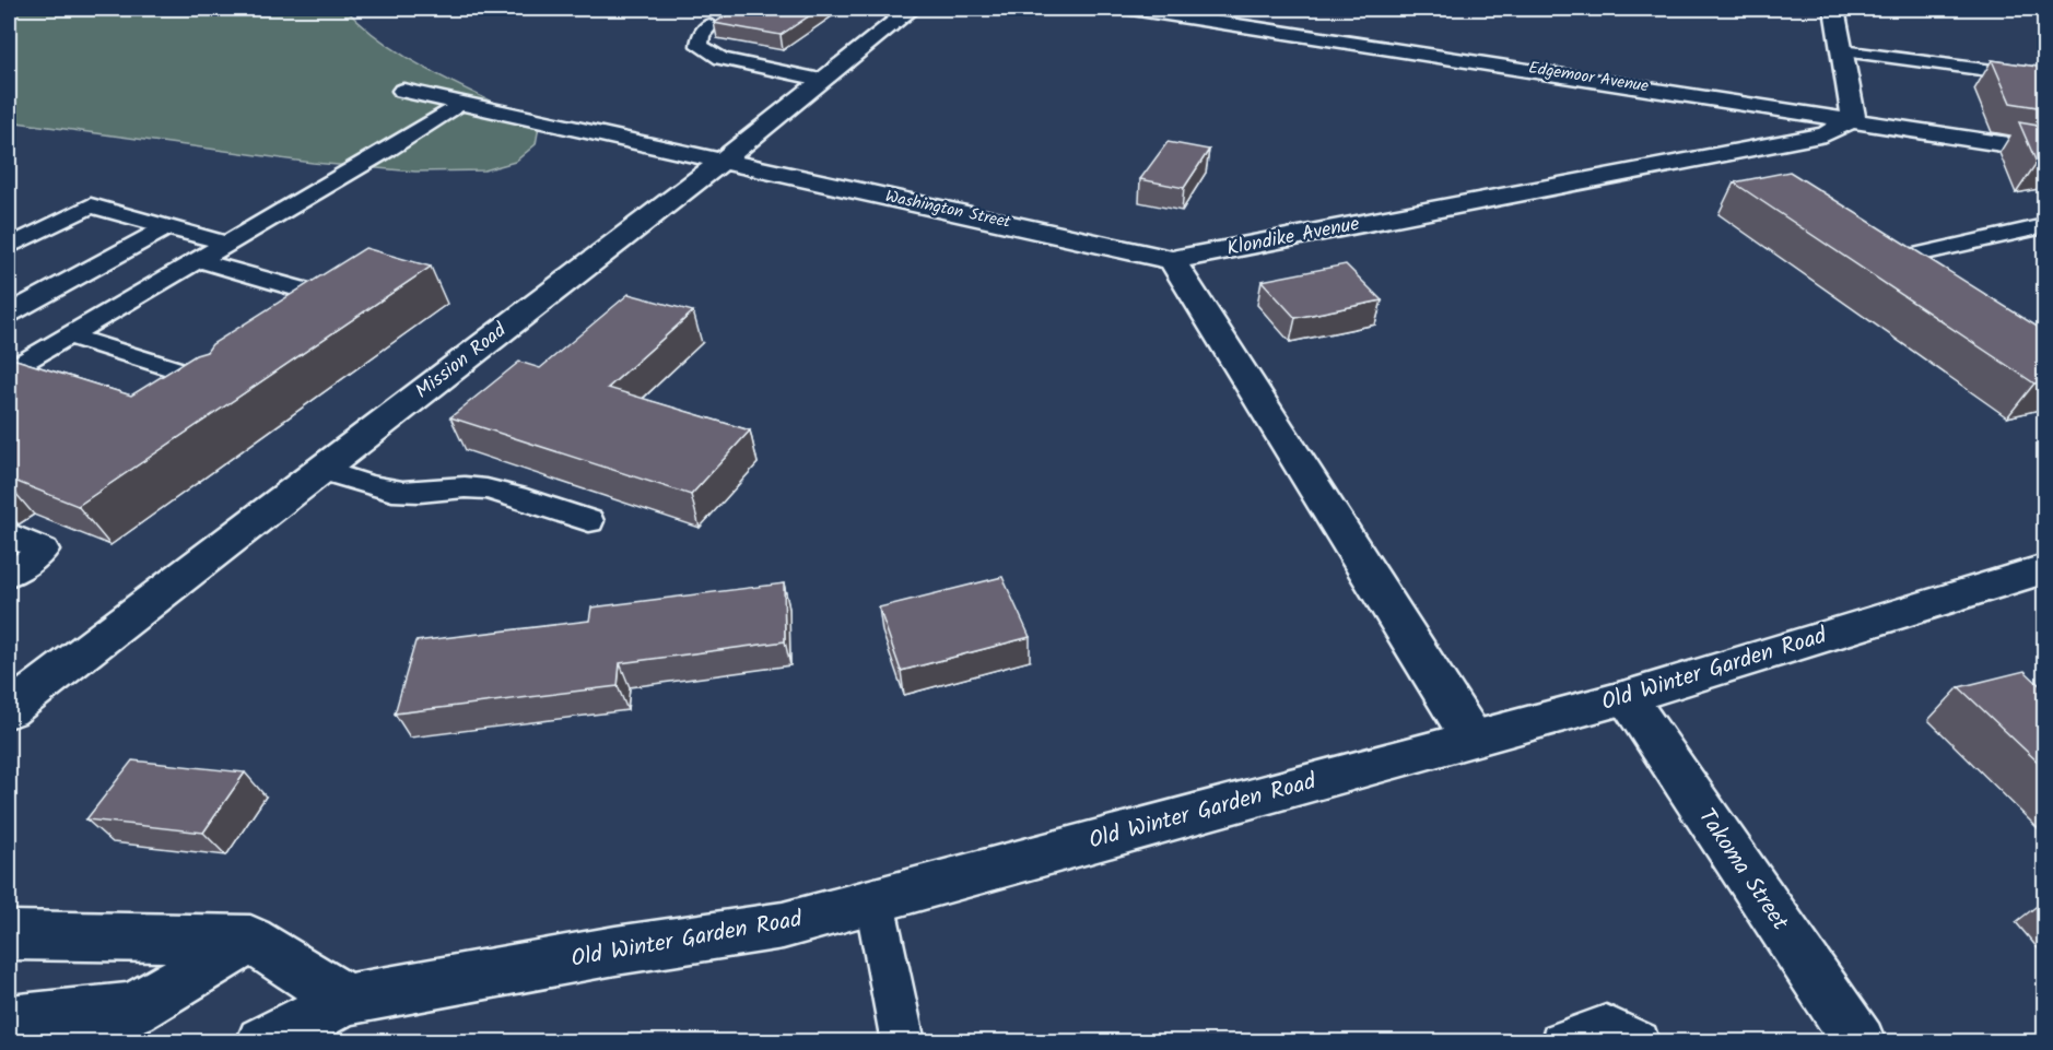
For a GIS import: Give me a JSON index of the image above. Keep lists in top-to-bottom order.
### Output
{
  "streets": {
    "street": [
      "Edgemoor Avenue",
      "Washington Street",
      "Klondike Avenue",
      "Mission Road",
      "Old Winter Garden Road",
      "Takoma Street"
    ]
  },
  "crossings": [
    ["Edgemoor Avenue", "Klondike Avenue"],
    ["Washington Street", "Klondike Avenue"],
    ["Washington Street", "Mission Road"],
    ["Old Winter Garden Road", "Takoma Street"]
  ]
}
